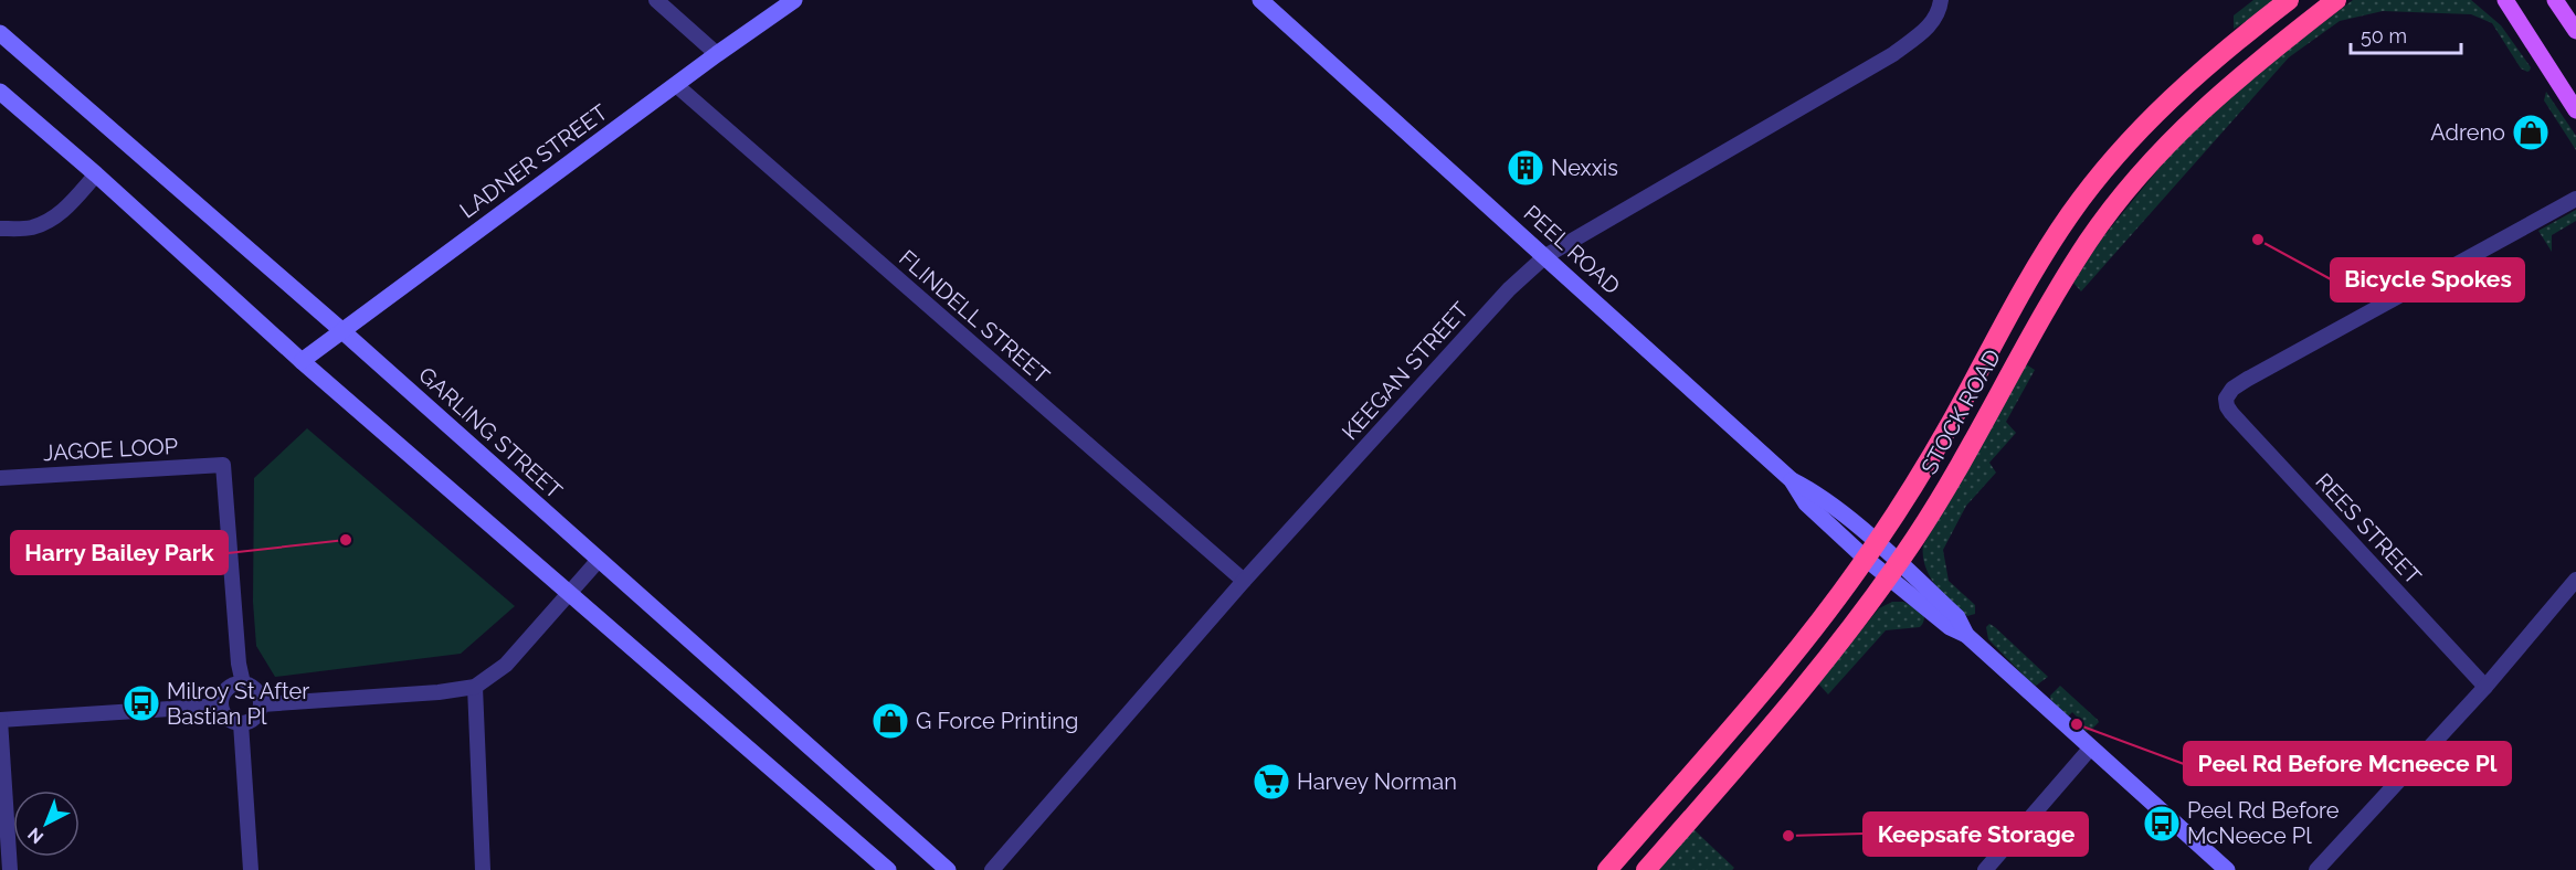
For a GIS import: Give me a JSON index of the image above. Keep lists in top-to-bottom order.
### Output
{
  "streets": {
    "highway": ["STOCK ROAD"],
    "street": [
      "LADNER STREET",
      "PEEL ROAD",
      "FLINDELL STREET",
      "KEEGAN STREET",
      "GARLING STREET",
      "JAGOE LOOP",
      "REES STREET"
    ]
  },
  "crossings": [
    ["LADNER STREET", "FLINDELL STREET"],
    ["LADNER STREET", "GARLING STREET"],
    ["PEEL ROAD", "KEEGAN STREET"],
    ["PEEL ROAD", "STOCK ROAD"],
    ["FLINDELL STREET", "KEEGAN STREET"]
  ],
  "places": {
    "shop": ["Adreno", "G Force Printing"],
    "building": ["Nexxis"],
    "other": [
      "Bicycle Spokes",
      "Harry Bailey Park",
      "Peel Rd Before Mcneece Pl",
      "Keepsafe Storage"
    ],
    "bus stop": ["Milroy St After Bastian Pl", "Peel Rd Before McNeece Pl"],
    "supermarket": ["Harvey Norman"]
  },
  "scale_bar": "50 m",
  "north": "bottom left"
}
